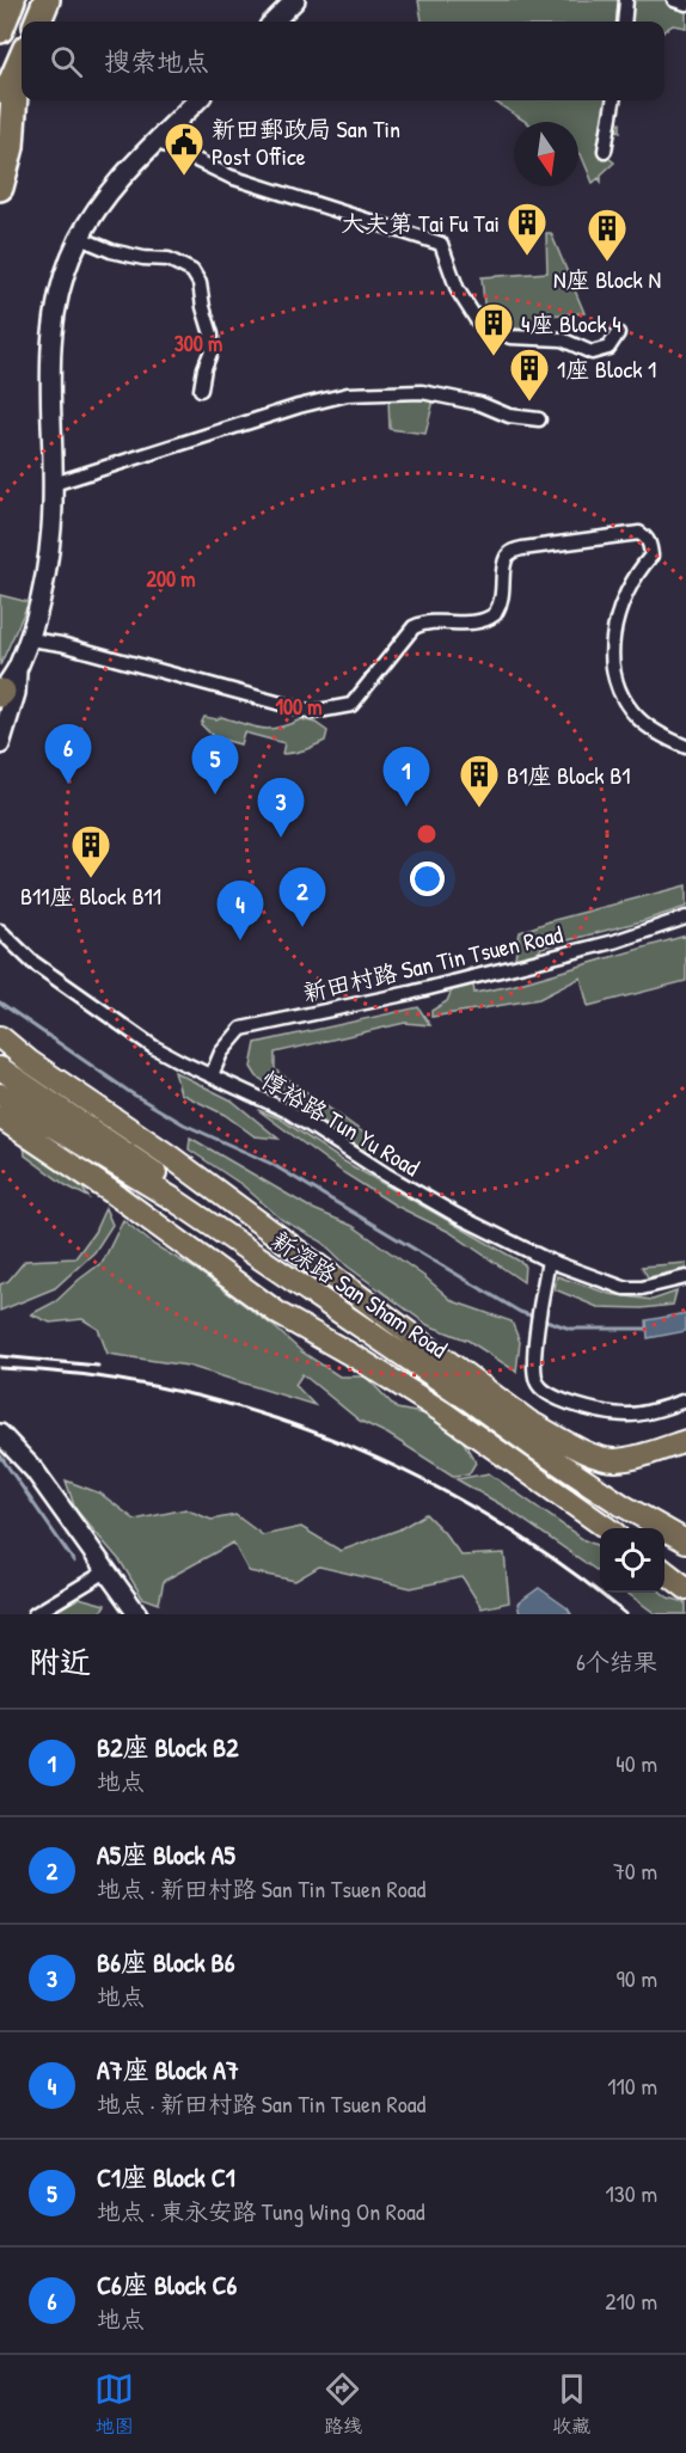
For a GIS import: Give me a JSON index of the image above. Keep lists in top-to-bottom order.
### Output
{
  "streets": {
    "main road": ["新深路 San Sham Road"],
    "street": ["新田村路 San Tin Tsuen Road", "惇裕路 Tun Yu Road"]
  },
  "crossings": [
    ["新田村路 San Tin Tsuen Road", "惇裕路 Tun Yu Road"]
  ],
  "places": {
    "public building": ["新田郵政局 San Tin Post Office"],
    "building": [
      "大夫第 Tai Fu Tai",
      "N座 Block N",
      "4座 Block 4",
      "1座 Block 1",
      "B1座 Block B1",
      "B11座 Block B11"
    ]
  },
  "north": "bottom",
  "page": {
    "search": "搜索地点",
    "pins": [
      "6",
      "5",
      "1",
      "3",
      "2",
      "4"
    ],
    "heading": ["附近", "6个结果"],
    "list": [
      {
        "mark": "1",
        "name": "B2座 Block B2",
        "note": "地点",
        "value": "40 m"
      },
      {
        "mark": "2",
        "name": "A5座 Block A5",
        "note": "地点 · 新田村路 San Tin Tsuen Road",
        "value": "70 m"
      },
      {
        "mark": "3",
        "name": "B6座 Block B6",
        "note": "地点",
        "value": "90 m"
      },
      {
        "mark": "4",
        "name": "A7座 Block A7",
        "note": "地点 · 新田村路 San Tin Tsuen Road",
        "value": "110 m"
      },
      {
        "mark": "5",
        "name": "C1座 Block C1",
        "note": "地点 · 東永安路 Tung Wing On Road",
        "value": "130 m"
      },
      {
        "mark": "6",
        "name": "C6座 Block C6",
        "note": "地点",
        "value": "210 m"
      }
    ],
    "nav": ["地图", "路线", "收藏"]
  },
  "rings": ["300 m", "200 m", "100 m"]
}
